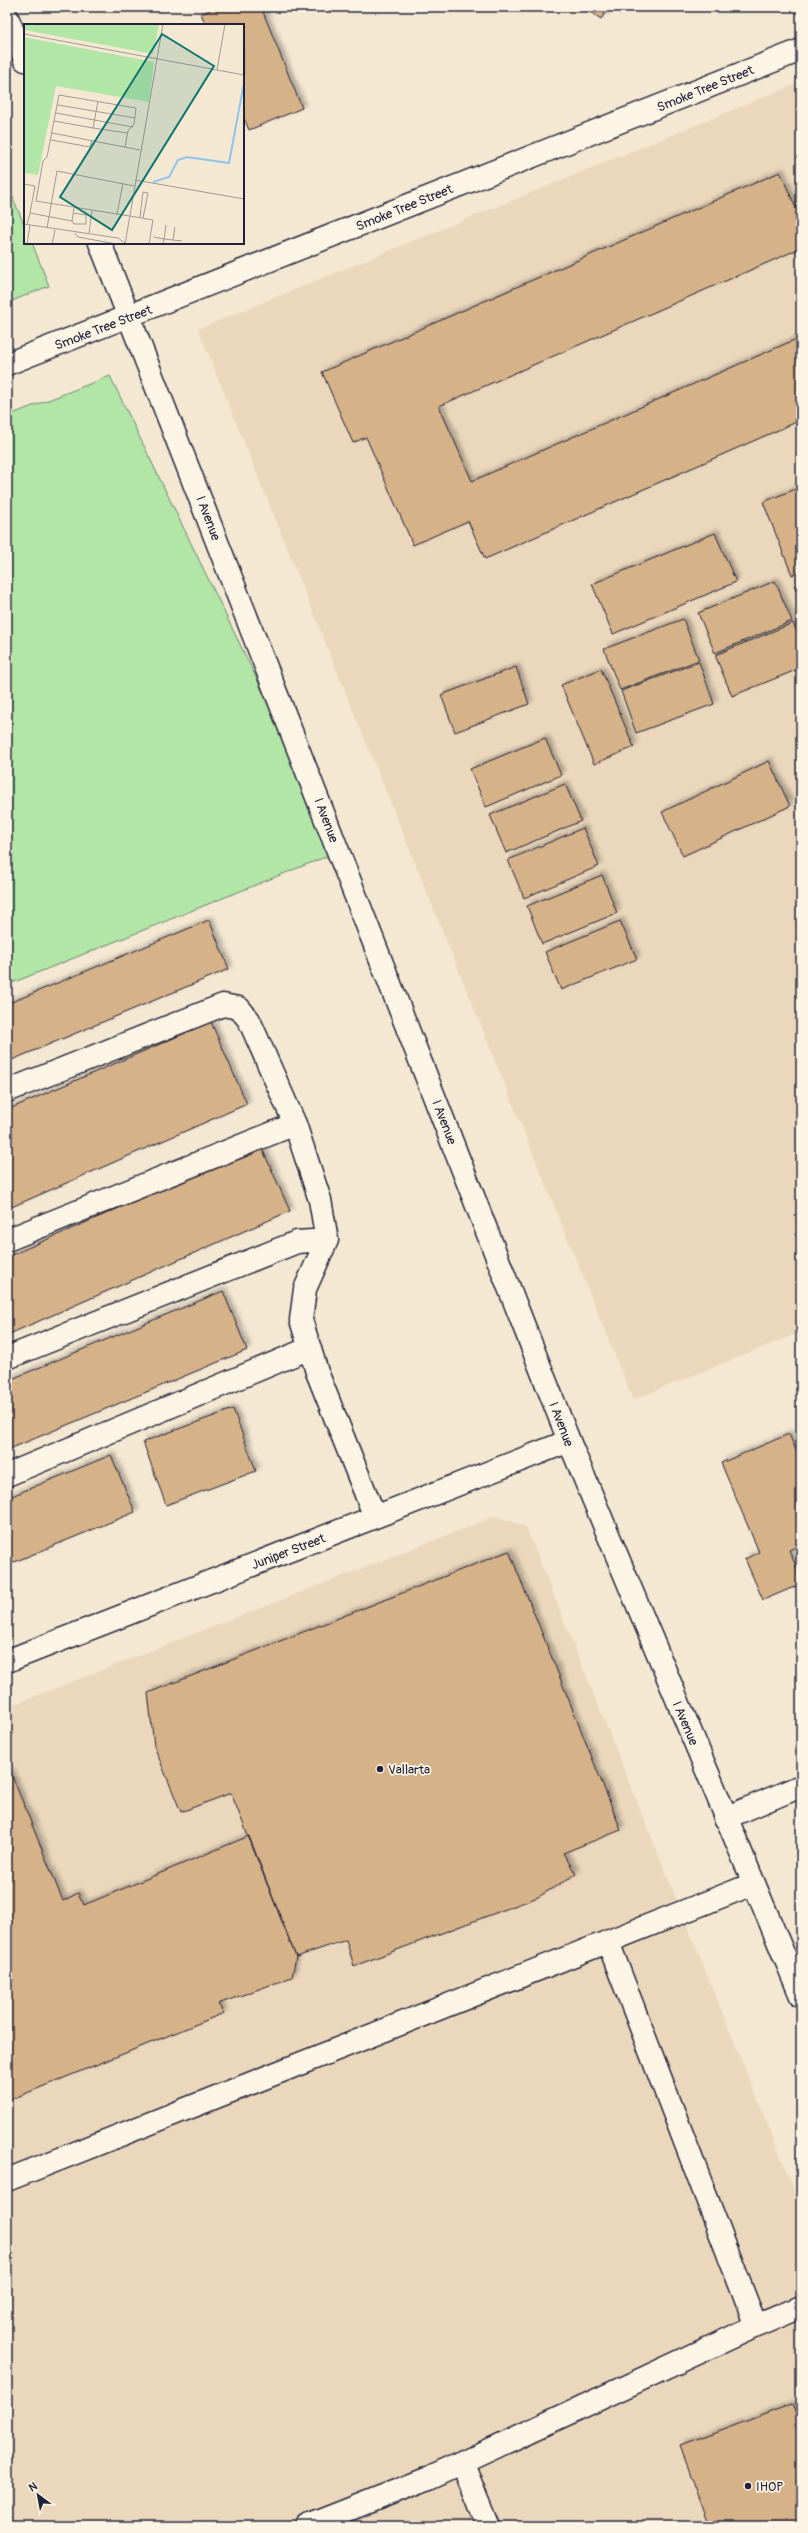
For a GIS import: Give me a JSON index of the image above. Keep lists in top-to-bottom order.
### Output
{
  "streets": {
    "main road": ["Smoke Tree Street", "I Avenue", "Juniper Street"]
  },
  "crossings": [
    ["Smoke Tree Street", "I Avenue"],
    ["I Avenue", "Juniper Street"]
  ],
  "places": ["Vallarta", "IHOP"],
  "north": "top left"
}
